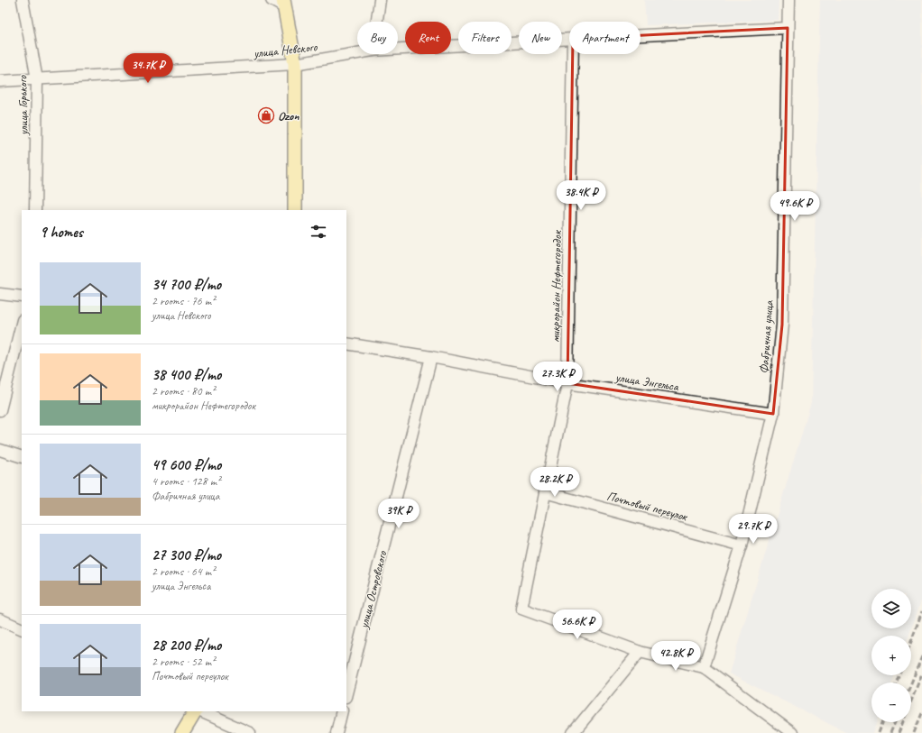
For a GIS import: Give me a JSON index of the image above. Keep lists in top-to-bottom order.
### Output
{
  "streets": {
    "street": [
      "улица Невского",
      "улица Горького",
      "микрорайон Нефтегородок",
      "Фабричная улица",
      "улица Энгельса",
      "Почтовый переулок",
      "улица Островского"
    ]
  },
  "crossings": [
    ["улица Невского", "улица Горького"],
    ["микрорайон Нефтегородок", "улица Энгельса"],
    ["микрорайон Нефтегородок", "Почтовый переулок"],
    ["Фабричная улица", "улица Энгельса"],
    ["Фабричная улица", "Почтовый переулок"],
    ["улица Энгельса", "улица Островского"]
  ],
  "places": {
    "shop": ["Ozon"]
  },
  "page": {
    "chip": [
      "Buy",
      "Rent",
      "Filters",
      "New",
      "Apartment"
    ],
    "price": [
      "34.7K ₽",
      "38.4K ₽",
      "49.6K ₽",
      "27.3K ₽",
      "28.2K ₽",
      "39K ₽",
      "29.7K ₽",
      "56.6K ₽",
      "42.8K ₽"
    ],
    "heading": "9 homes",
    "list": [
      {
        "name": "34 700 ₽/mo",
        "note": "2 rooms · 76 m² · улица Невского"
      },
      {
        "name": "38 400 ₽/mo",
        "note": "2 rooms · 80 m² · микрорайон Нефтегородок"
      },
      {
        "name": "49 600 ₽/mo",
        "note": "4 rooms · 128 m² · Фабричная улица"
      },
      {
        "name": "27 300 ₽/mo",
        "note": "2 rooms · 64 m² · улица Энгельса"
      },
      {
        "name": "28 200 ₽/mo",
        "note": "2 rooms · 52 m² · Почтовый переулок"
      }
    ],
    "map_buttons": ["+", "−"]
  }
}
